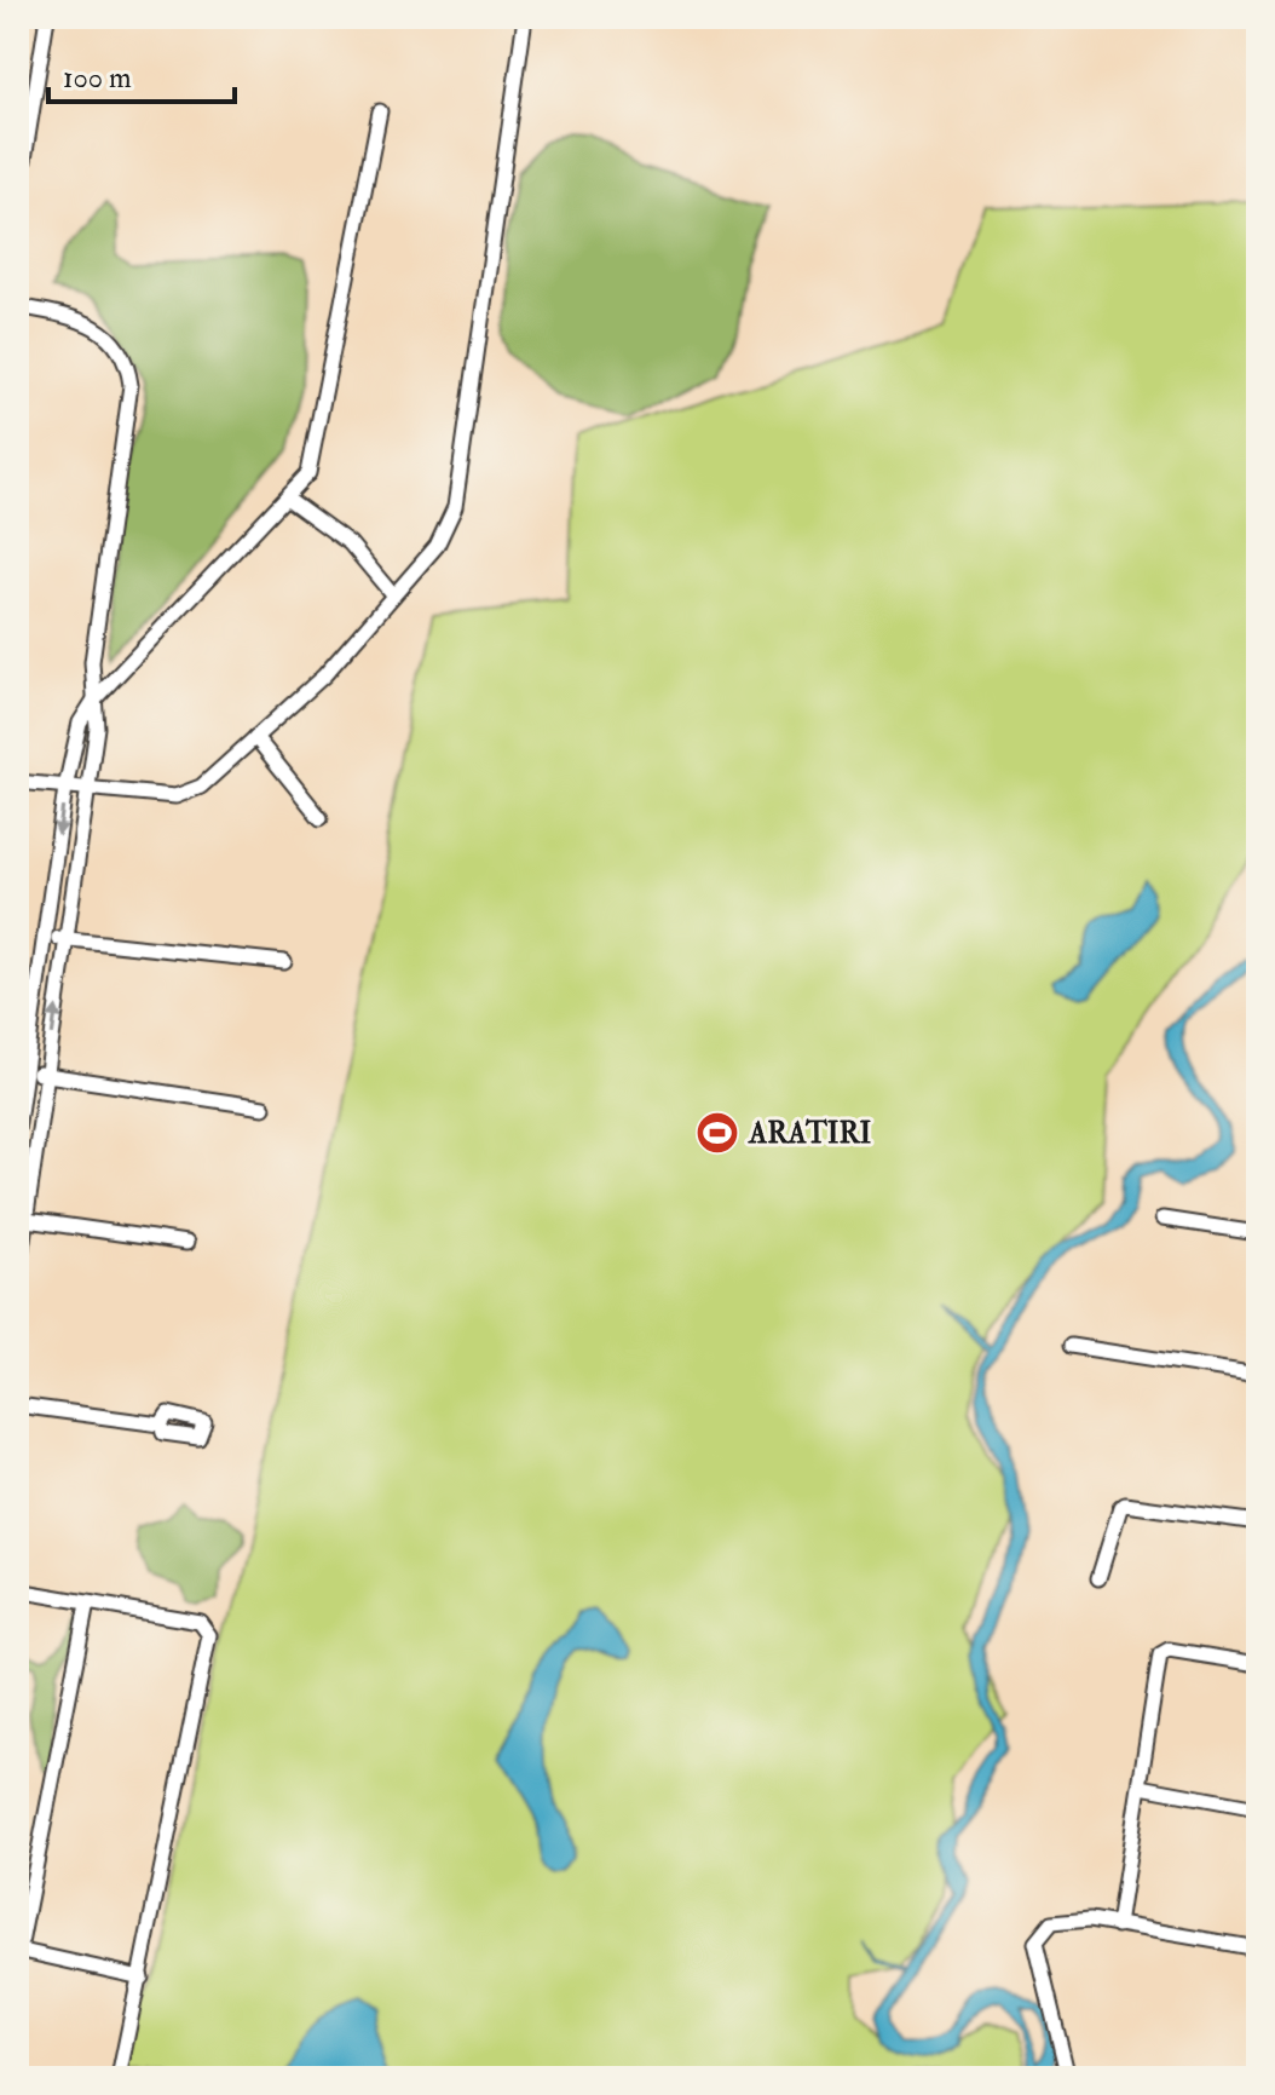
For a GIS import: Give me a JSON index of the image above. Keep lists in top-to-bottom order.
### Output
{
  "places": {
    "sports": ["ARATIRI"]
  },
  "scale_bar": "100 m"
}
